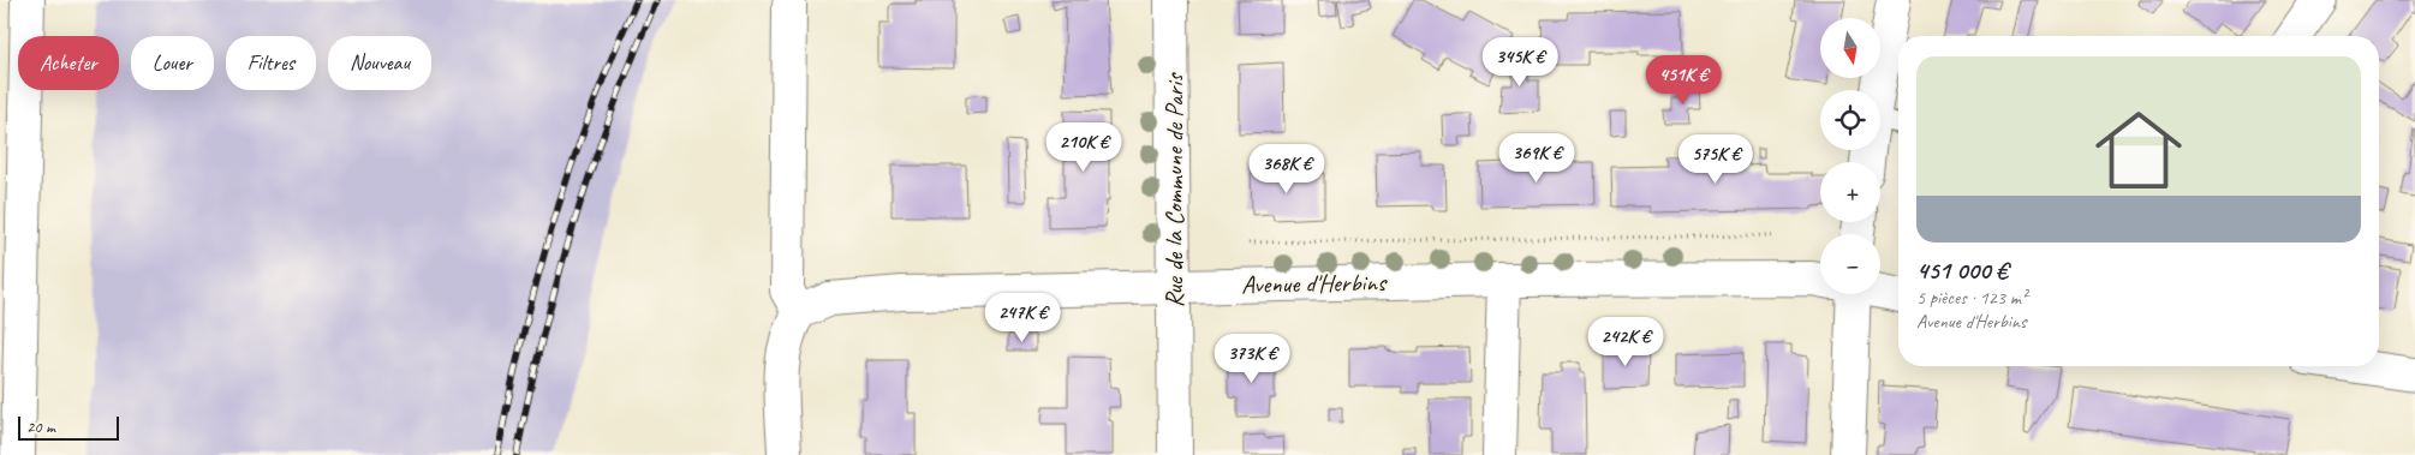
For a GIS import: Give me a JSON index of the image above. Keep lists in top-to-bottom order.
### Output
{
  "streets": {
    "street": ["Rue de la Commune de Paris", "Avenue d'Herbins"]
  },
  "crossings": [
    ["Rue de la Commune de Paris", "Avenue d'Herbins"]
  ],
  "scale_bar": "20 m",
  "north": "bottom",
  "page": {
    "map_buttons": ["+", "−"],
    "chip": [
      "Acheter",
      "Louer",
      "Filtres",
      "Nouveau"
    ],
    "list": [
      {
        "name": "451 000 €",
        "note": "5 pièces · 123 m² · Avenue d'Herbins"
      }
    ],
    "price": [
      "345K €",
      "451K €",
      "210K €",
      "369K €",
      "575K €",
      "368K €",
      "247K €",
      "242K €",
      "373K €"
    ],
    "scale": "20 m"
  }
}
